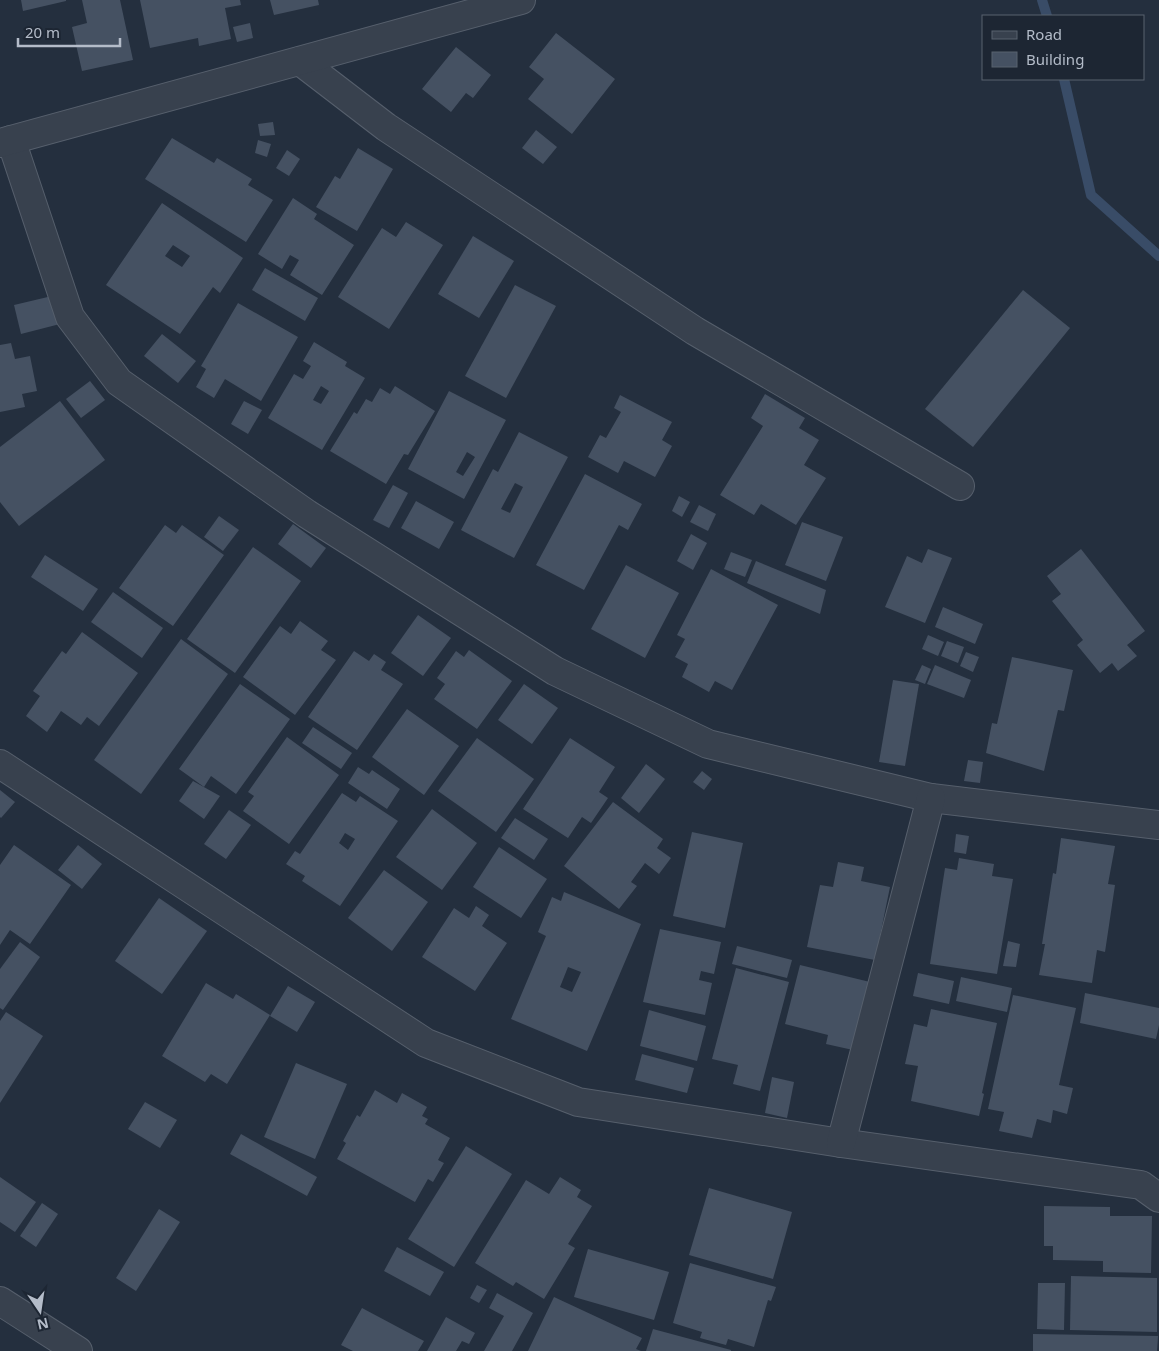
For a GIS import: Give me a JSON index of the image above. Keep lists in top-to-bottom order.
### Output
{
  "legend": ["Road", "Building"],
  "scale_bar": "20 m",
  "north": "bottom"
}
